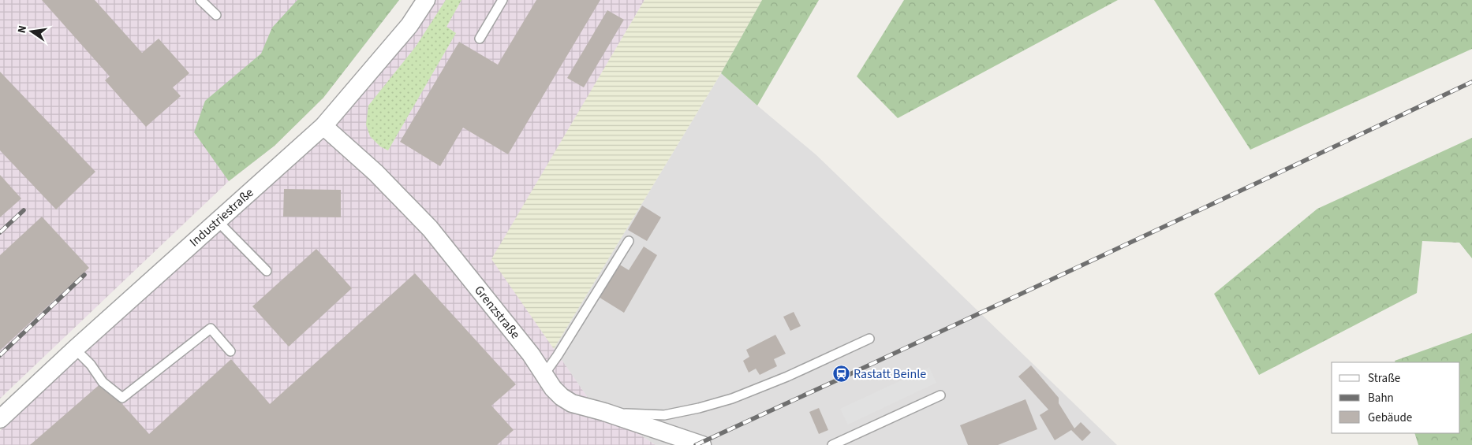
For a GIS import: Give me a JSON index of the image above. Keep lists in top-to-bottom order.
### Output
{
  "streets": {
    "street": ["Industriestraße", "Grenzstraße"]
  },
  "crossings": [
    ["Industriestraße", "Grenzstraße"]
  ],
  "places": {
    "station": ["Rastatt Beinle"]
  },
  "legend": ["Straße", "Bahn", "Gebäude"],
  "north": "left"
}
